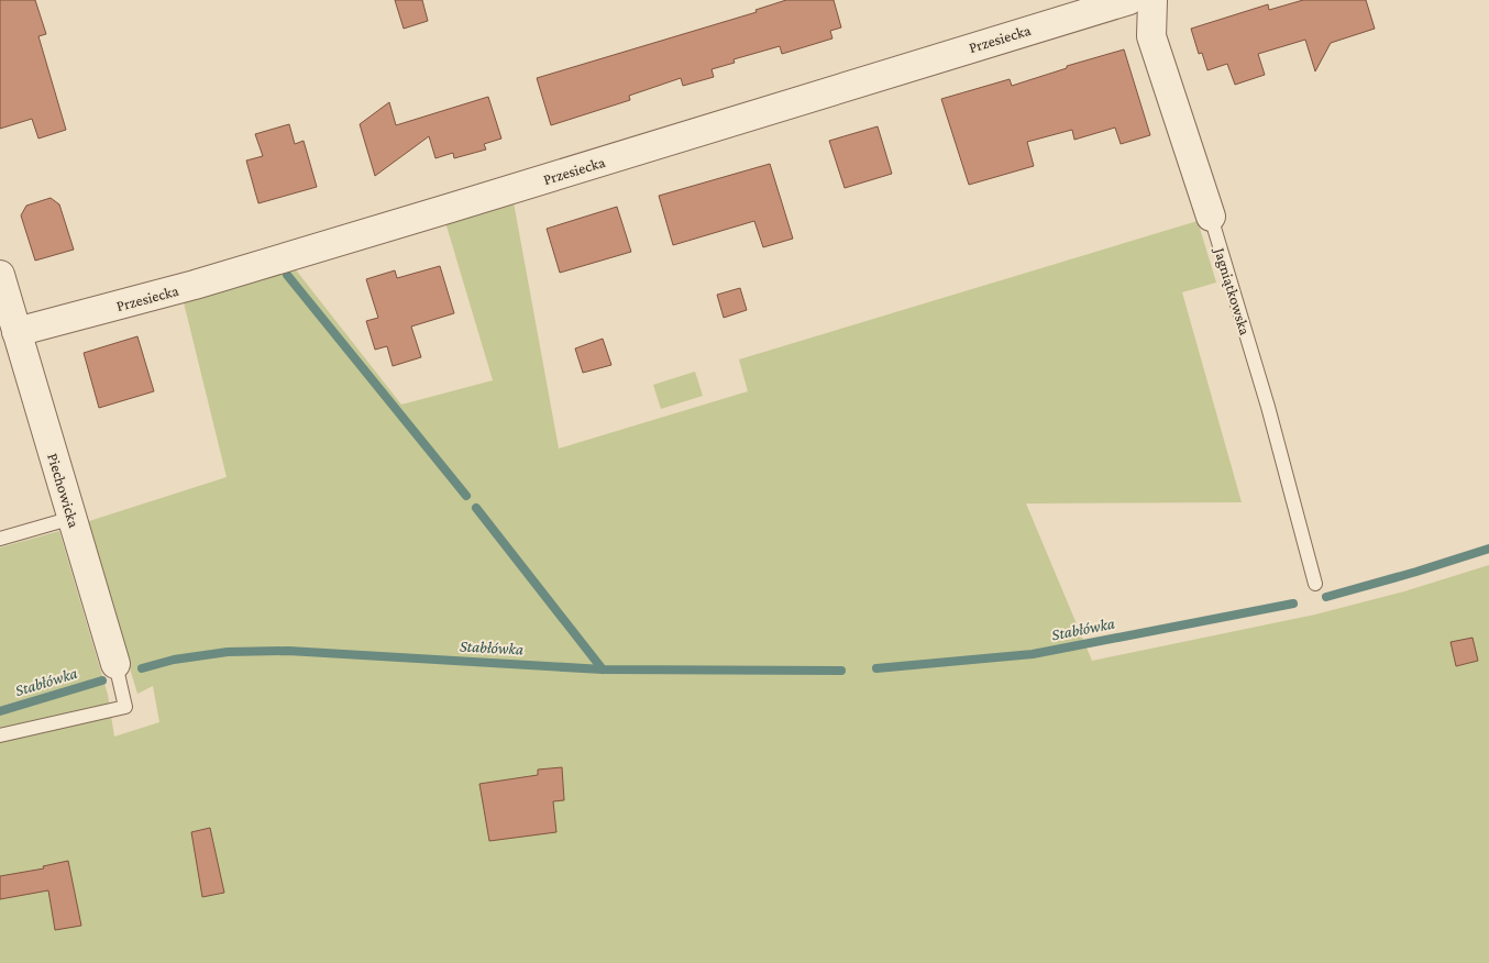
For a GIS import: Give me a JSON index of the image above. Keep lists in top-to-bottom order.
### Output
{
  "streets": {
    "street": ["Przesiecka", "Jagniątkowska", "Piechowicka"]
  },
  "crossings": [
    ["Przesiecka", "Piechowicka"]
  ],
  "water": ["Stabłówka"]
}
